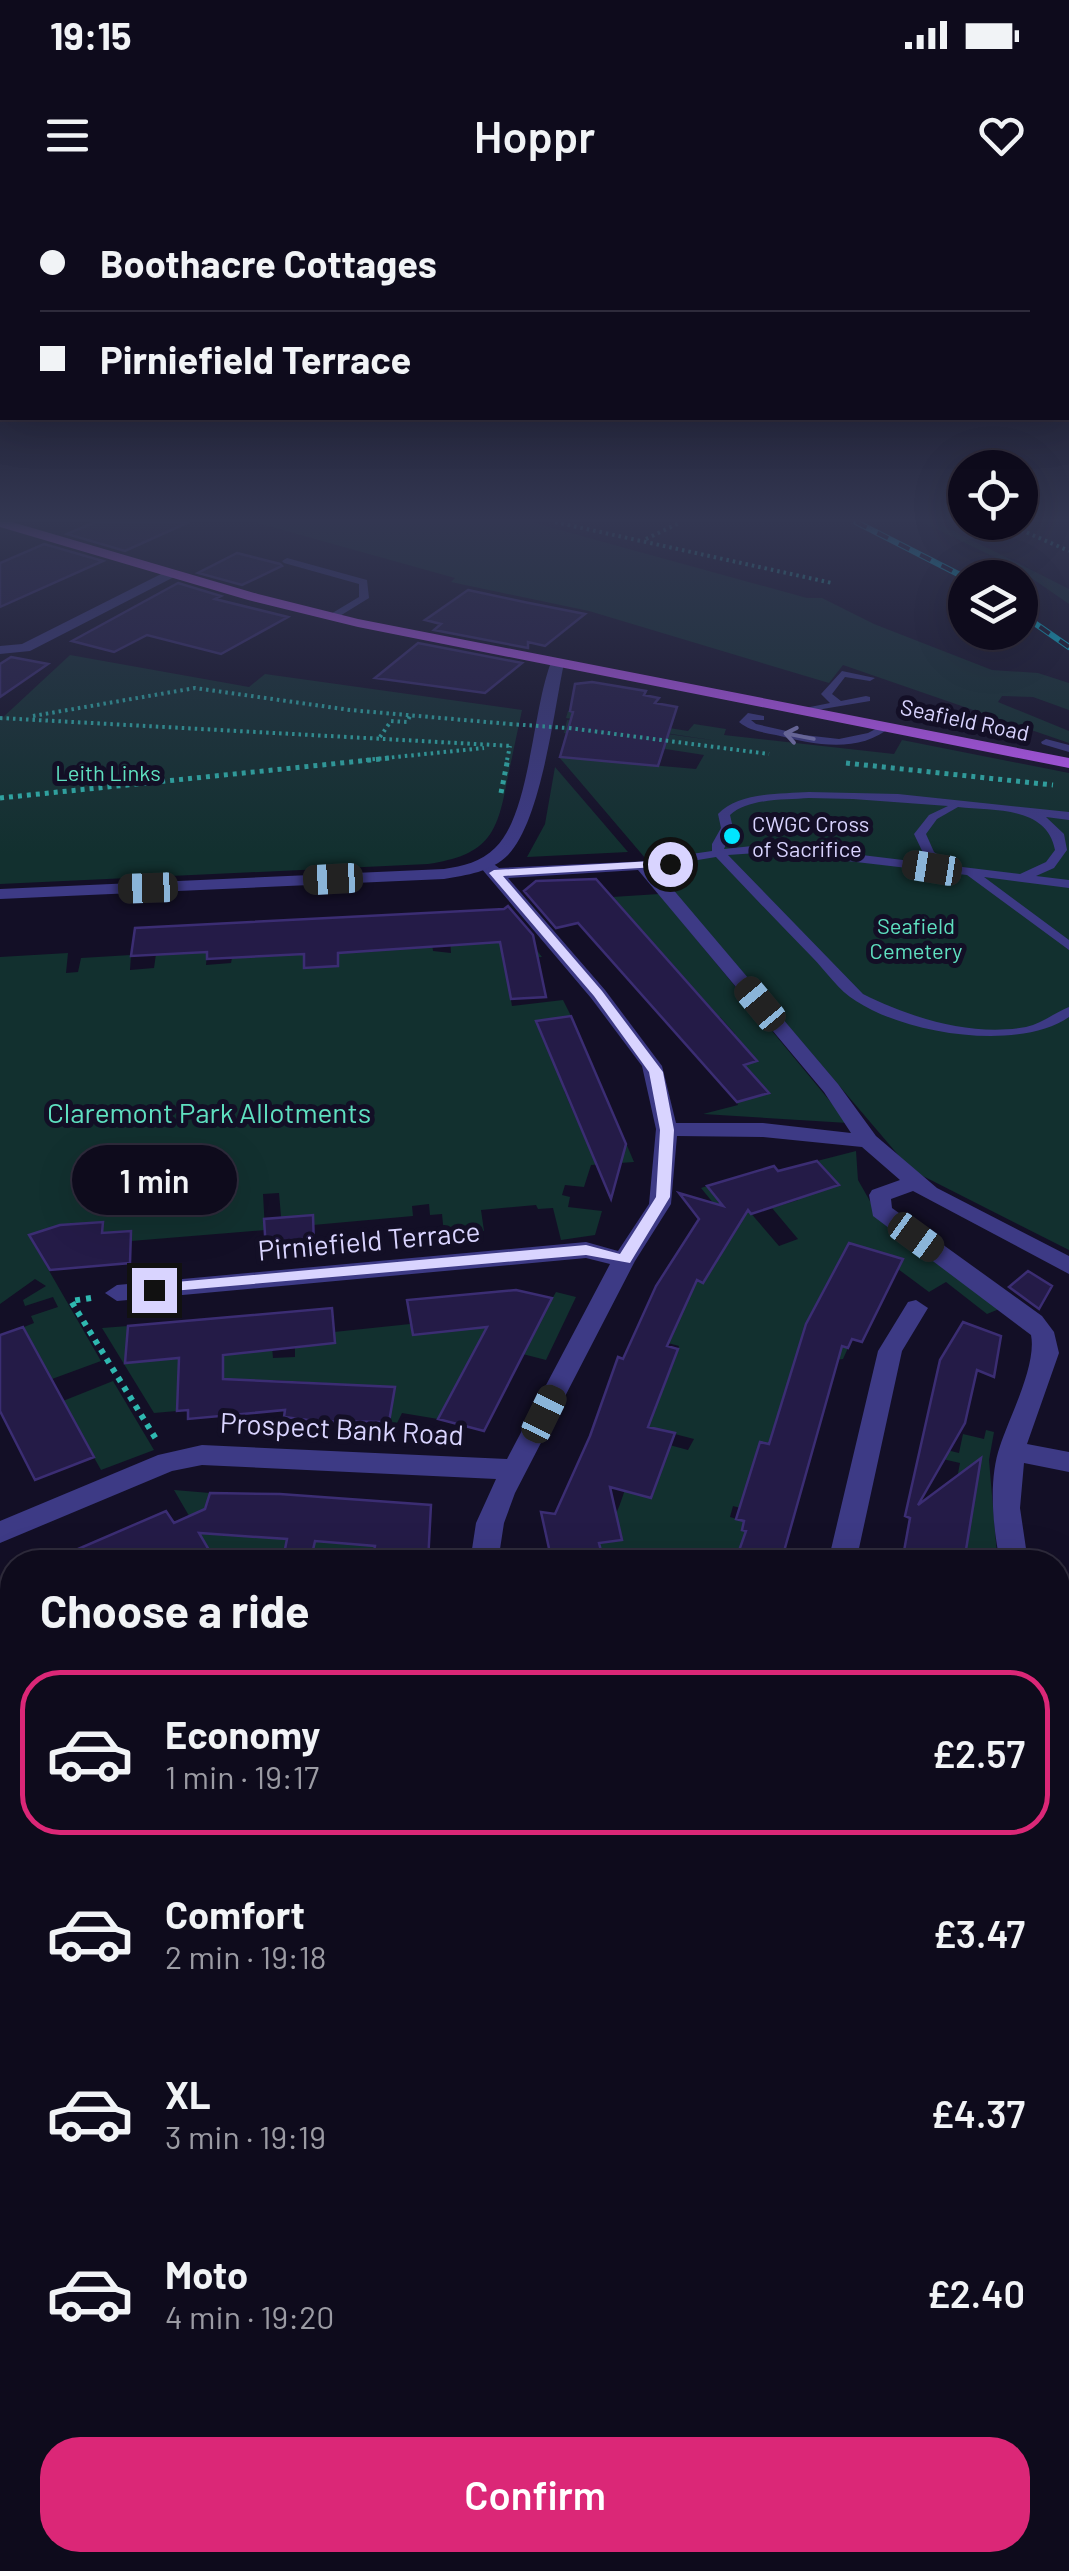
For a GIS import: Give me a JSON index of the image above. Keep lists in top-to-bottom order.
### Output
{
  "streets": {
    "main road": ["Seafield Road"],
    "street": ["Pirniefield Terrace", "Prospect Bank Road"]
  },
  "parks": ["Leith Links", "Seafield Cemetery", "Claremont Park Allotments"],
  "places": ["CWGC Cross of Sacrifice"],
  "page": {
    "status": "19:15",
    "header": "Hoppr",
    "banner": ["Boothacre Cottages", "Pirniefield Terrace"],
    "bubble": "1 min",
    "heading": "Choose a ride",
    "list": [
      {
        "name": "Economy",
        "note": "1 min · 19:17",
        "value": "£2.57"
      },
      {
        "name": "Comfort",
        "note": "2 min · 19:18",
        "value": "£3.47"
      },
      {
        "name": "XL",
        "note": "3 min · 19:19",
        "value": "£4.37"
      },
      {
        "name": "Moto",
        "note": "4 min · 19:20",
        "value": "£2.40"
      }
    ],
    "buttons": "Confirm"
  }
}
